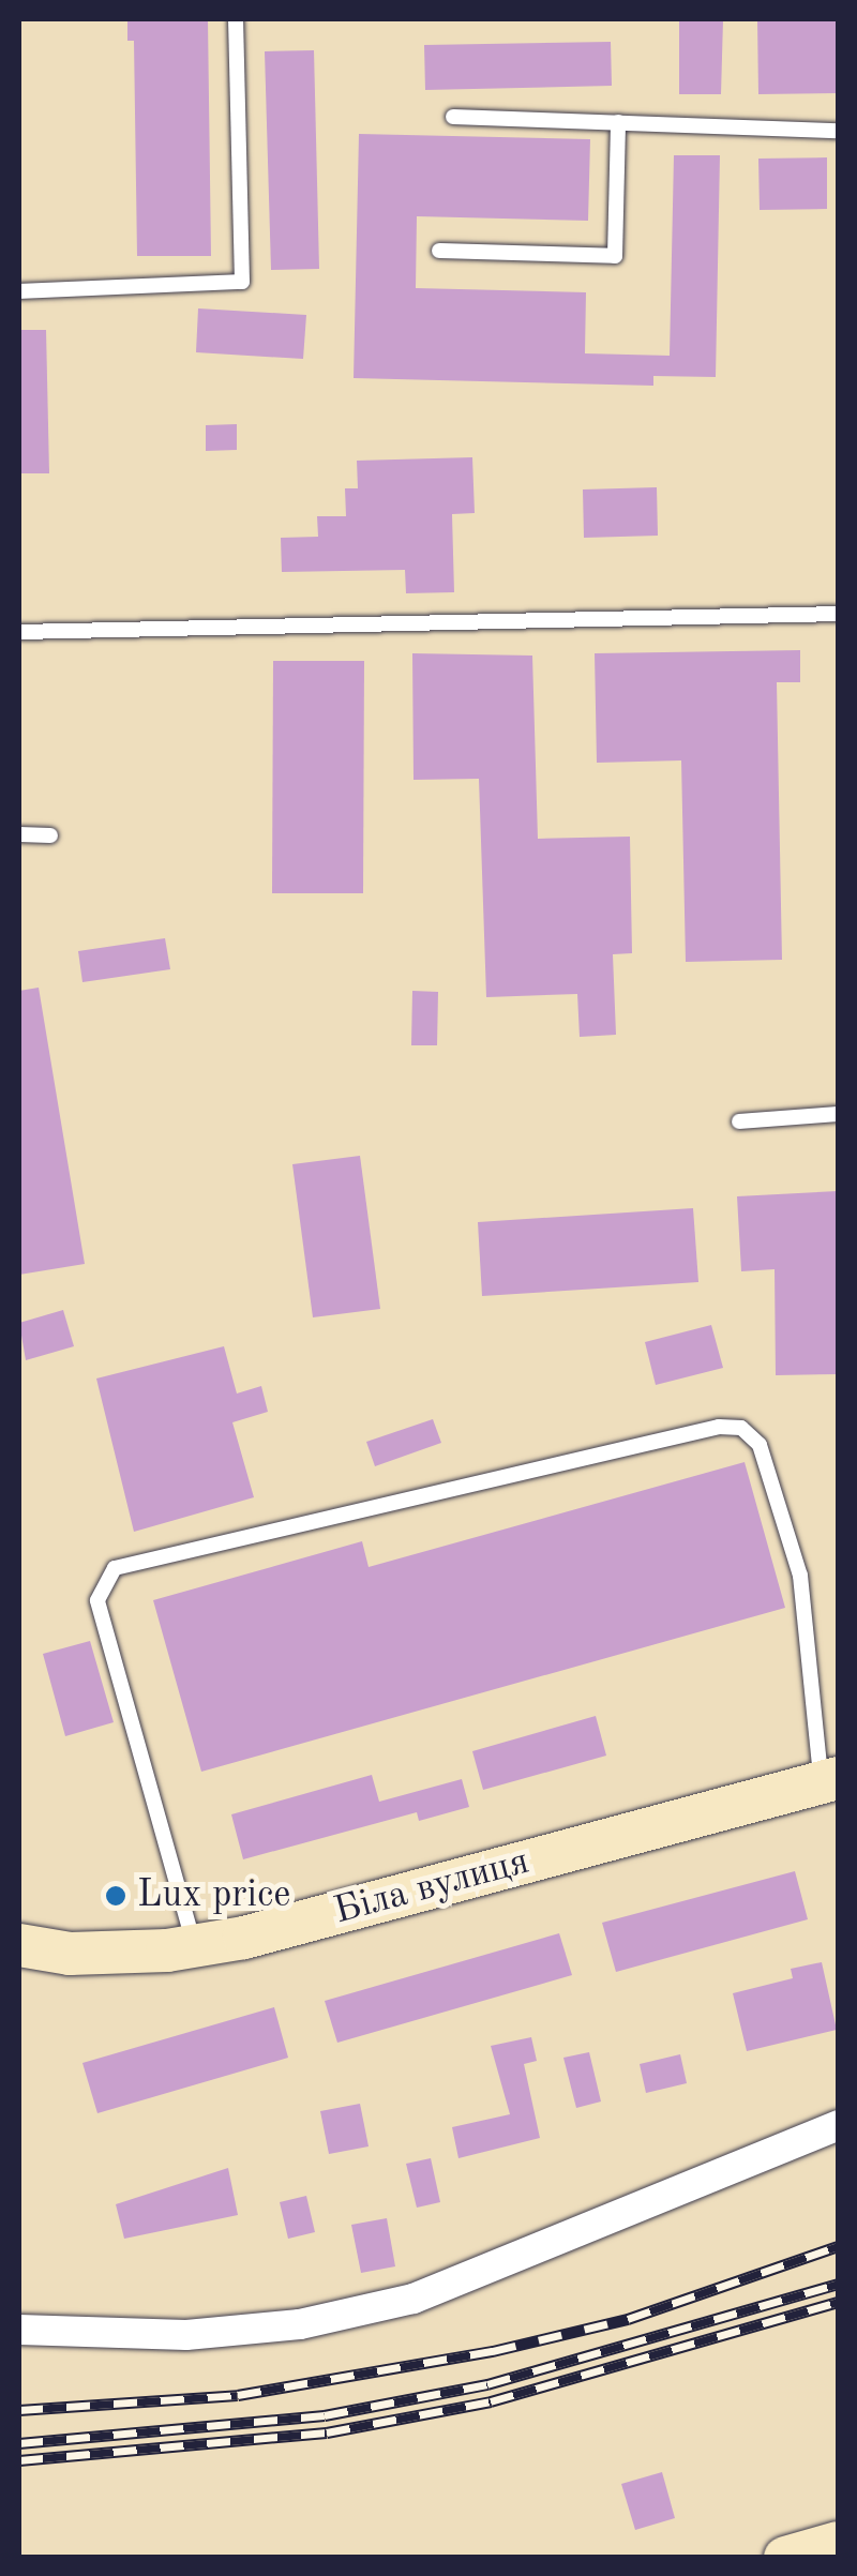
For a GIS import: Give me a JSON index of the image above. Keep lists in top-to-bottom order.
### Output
{
  "streets": {
    "street": ["Біла вулиця"]
  },
  "places": ["Lux price"]
}
